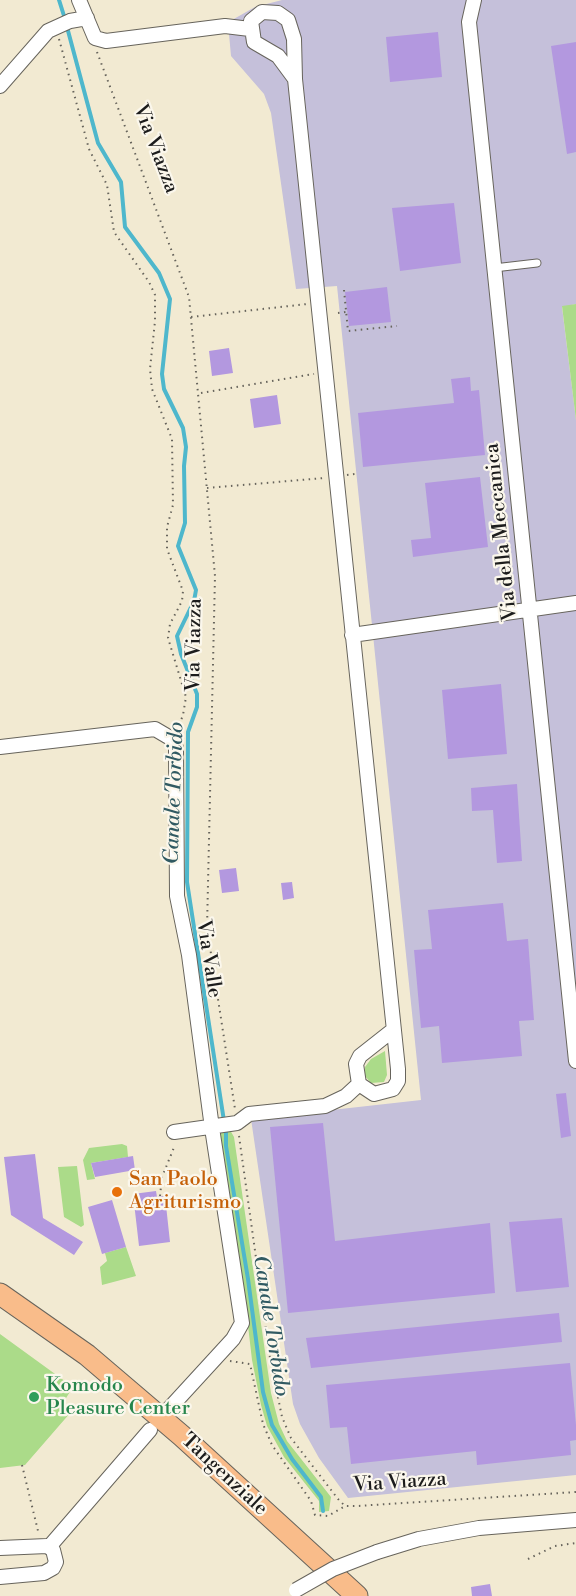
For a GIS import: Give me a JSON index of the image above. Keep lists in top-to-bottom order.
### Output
{
  "streets": {
    "main road": ["Tangenziale"],
    "street": ["Via della Meccanica", "Via Valle"],
    "path": ["Via Viazza"]
  },
  "water": ["Canale Torbido"],
  "places": ["San Paolo Agriturismo", "Komodo Pleasure Center"]
}
